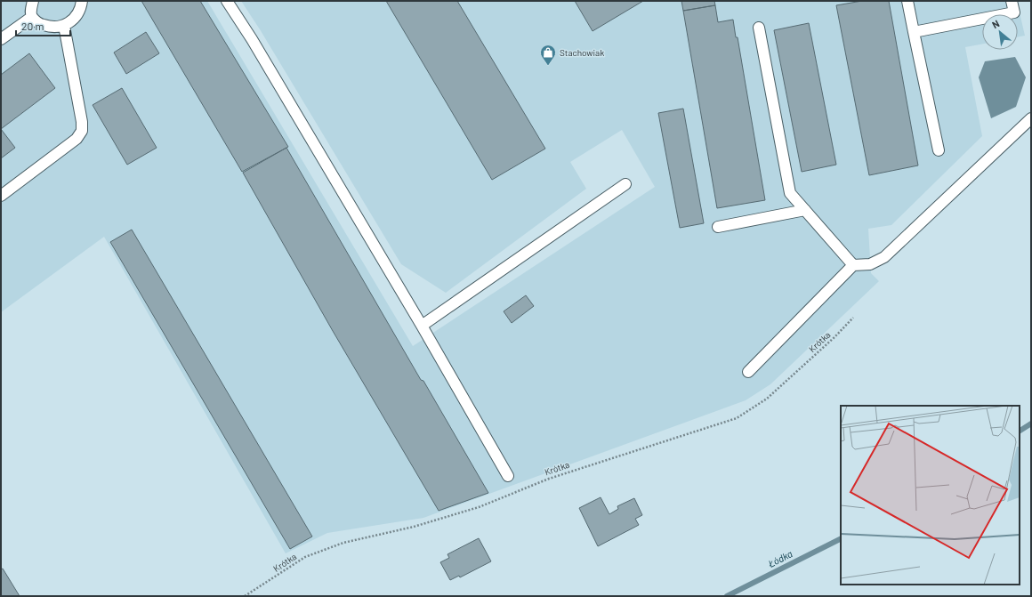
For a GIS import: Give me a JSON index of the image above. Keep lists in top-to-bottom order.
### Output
{
  "streets": {
    "path": ["Krótka"]
  },
  "water": ["Łódka"],
  "places": {
    "shop": ["Stachowiak"]
  },
  "scale_bar": "20 m",
  "north": "top left"
}
